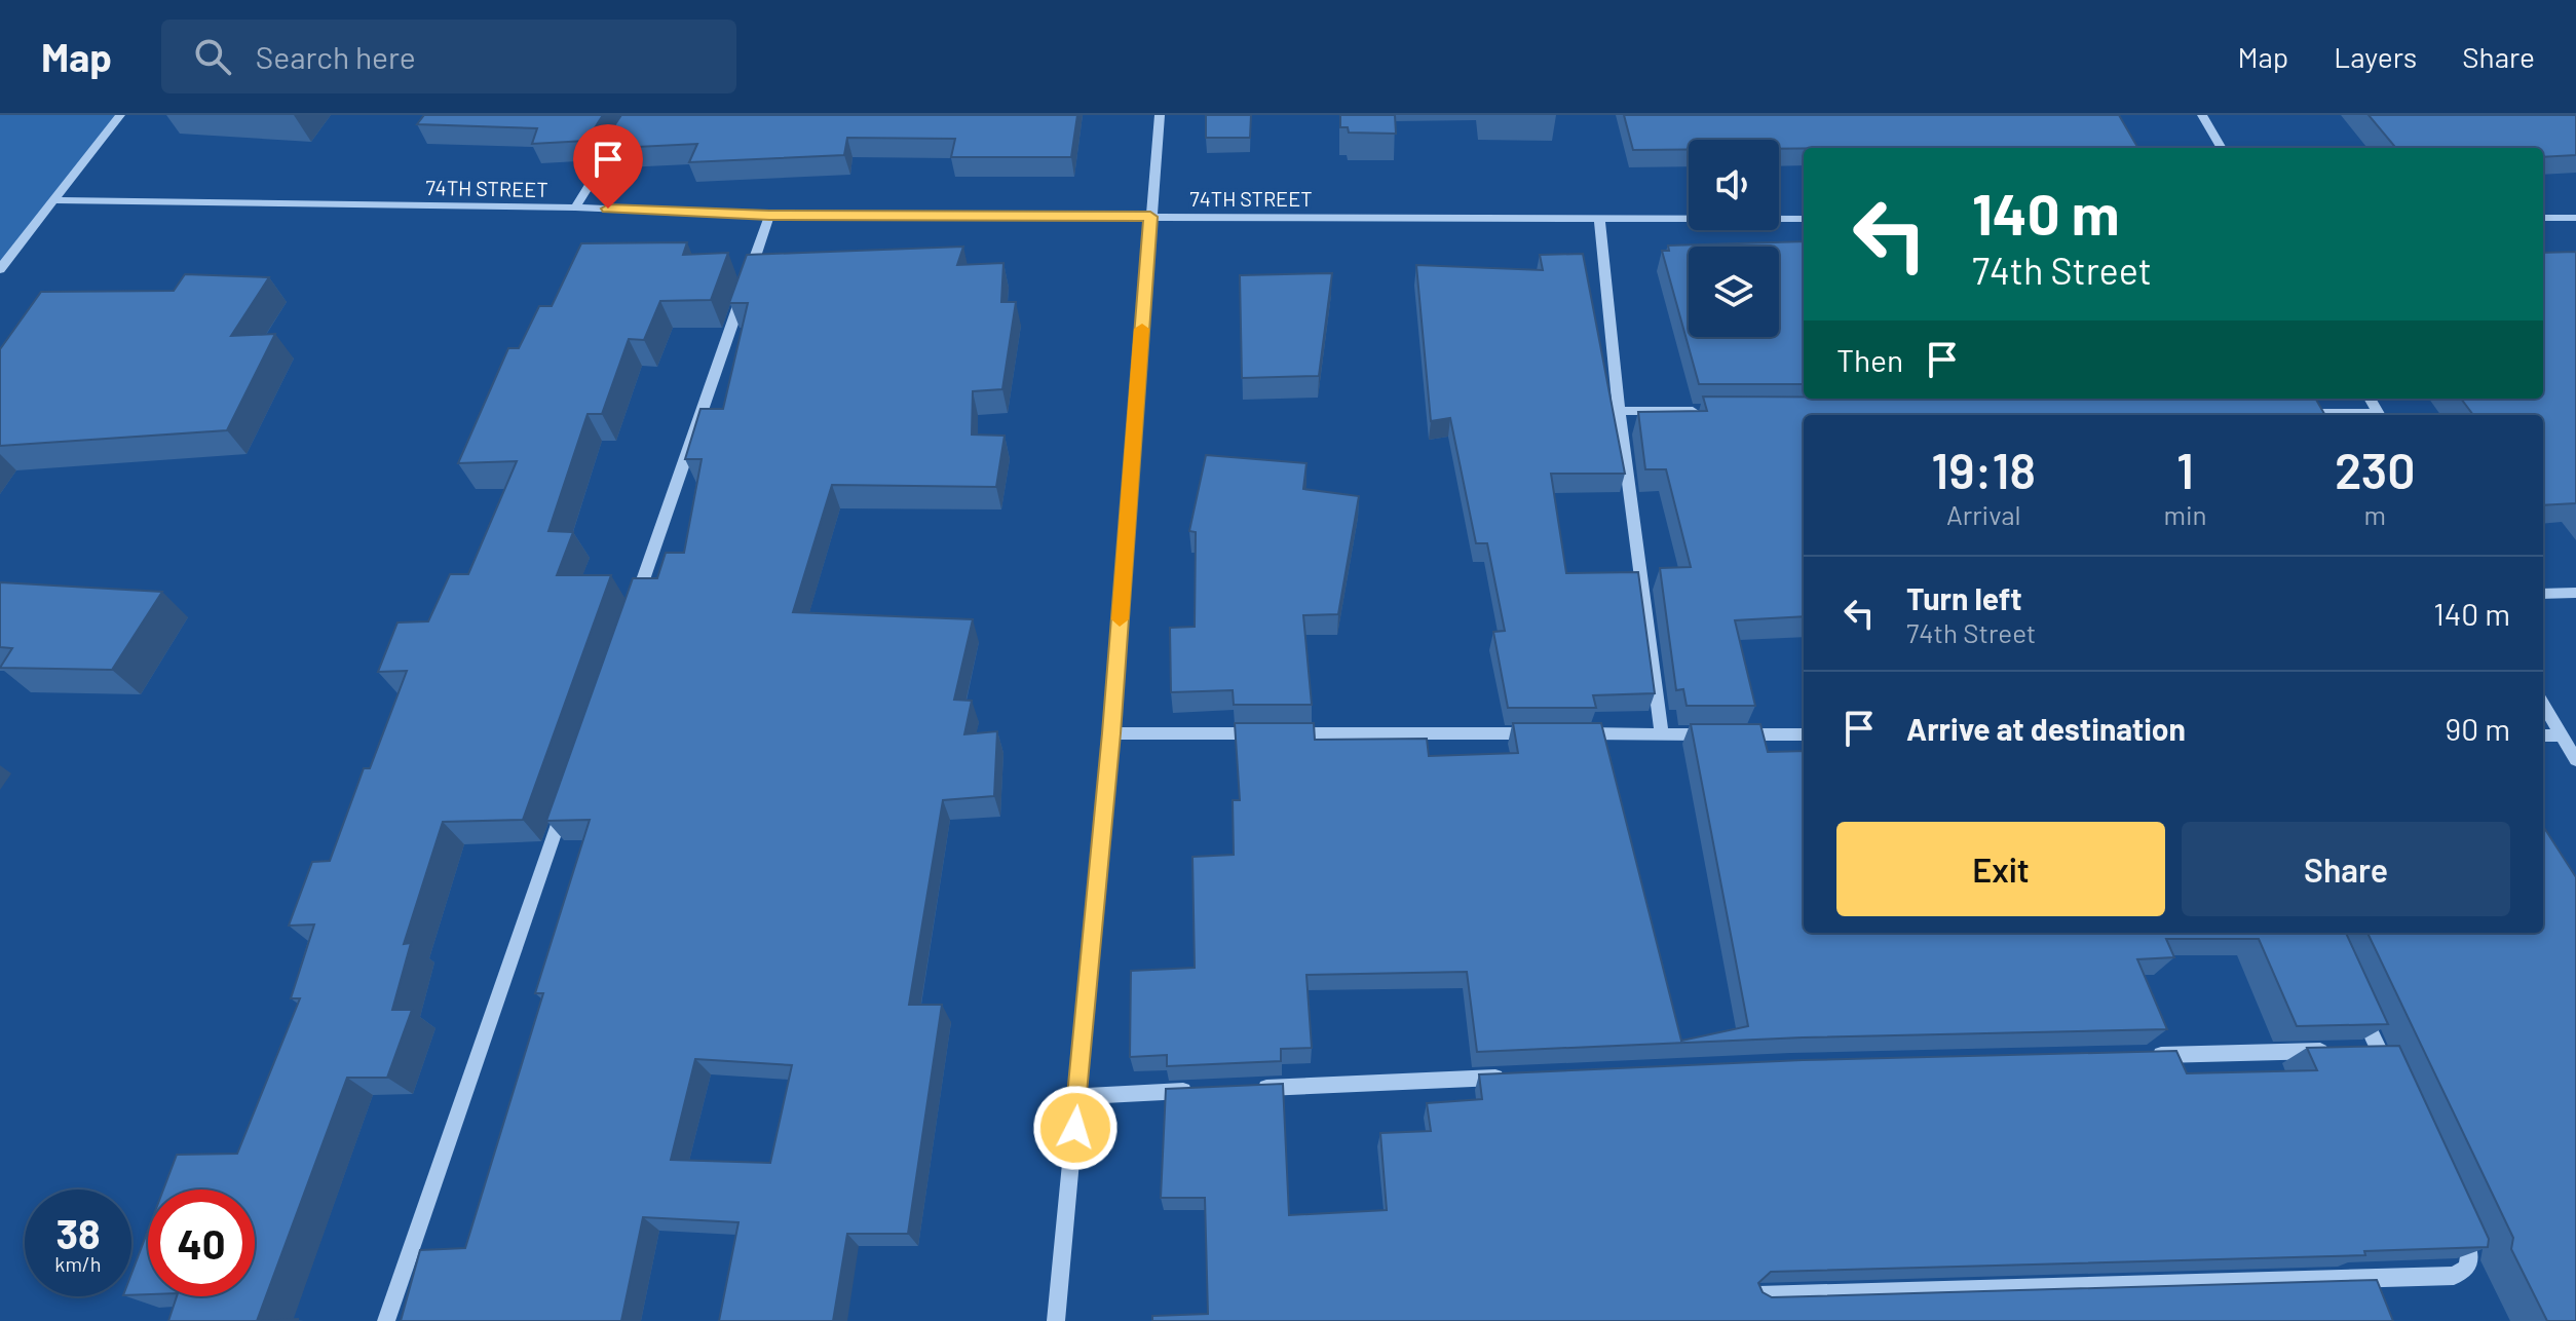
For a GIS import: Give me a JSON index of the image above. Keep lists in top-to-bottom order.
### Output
{
  "streets": {
    "street": ["74TH STREET"]
  },
  "page": {
    "header": "Map",
    "search": "Search here",
    "nav": ["Map", "Layers", "Share"],
    "turn": ["140 m", "74th Street"],
    "then": "Then",
    "eta": [
      "19:18",
      "Arrival",
      "1",
      "min",
      "230",
      "m"
    ],
    "list": [
      {
        "name": "Turn left",
        "note": "74th Street",
        "value": "140 m"
      },
      {
        "name": "Arrive at destination",
        "value": "90 m"
      }
    ],
    "buttons": ["Exit", "Share"],
    "speed": "38 km/h",
    "limit": "40"
  }
}
